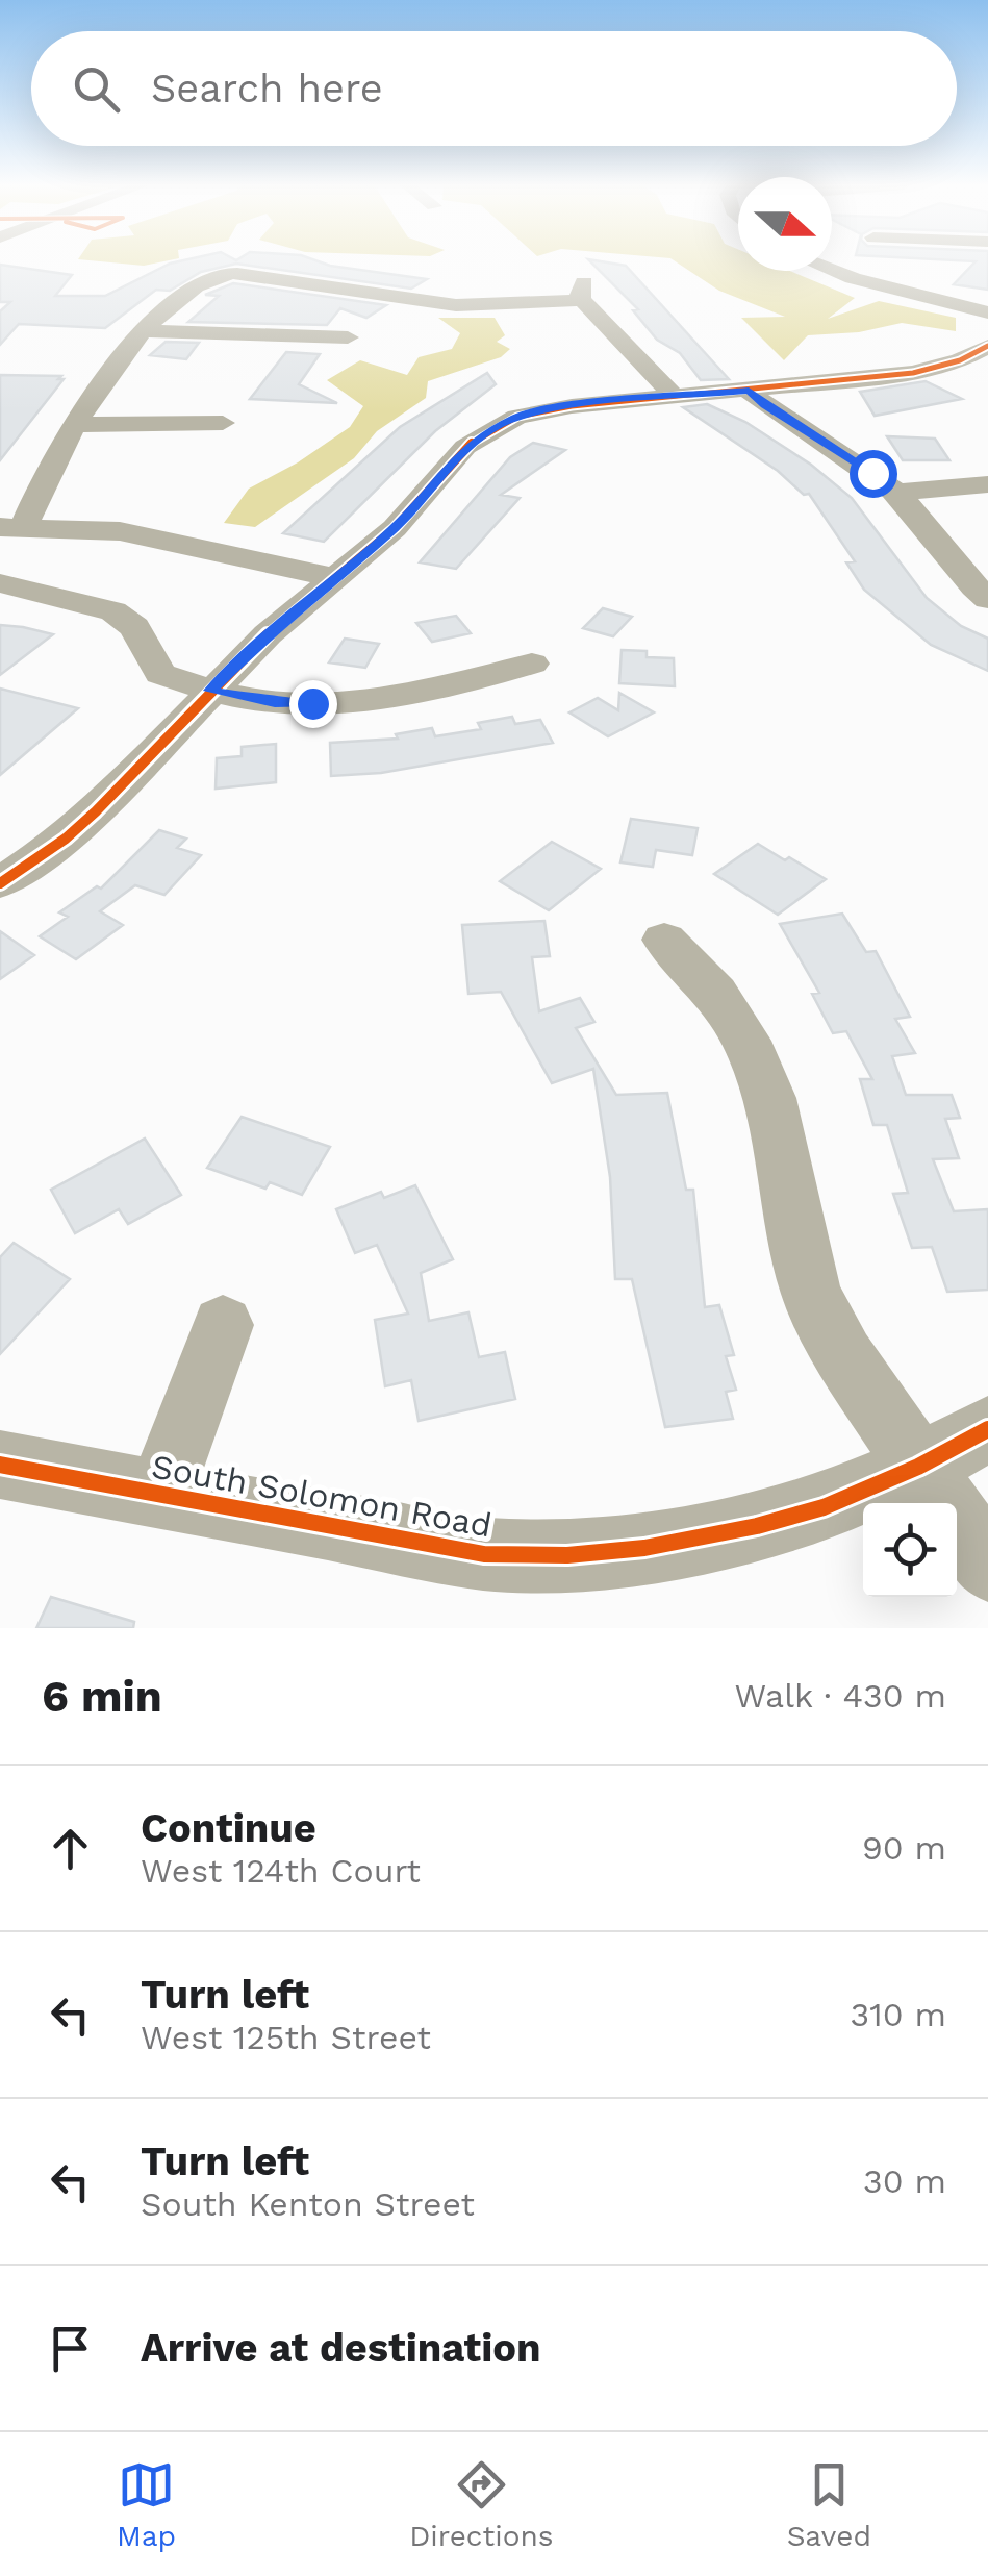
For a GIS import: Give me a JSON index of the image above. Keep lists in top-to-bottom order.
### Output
{
  "streets": {
    "street": ["South Solomon Road"]
  },
  "north": "right",
  "page": {
    "search": "Search here",
    "heading": ["6 min", "Walk · 430 m"],
    "list": [
      ["Continue", "West 124th Court", "90 m"],
      ["Turn left", "West 125th Street", "310 m"],
      ["Turn left", "South Kenton Street", "30 m"],
      "Arrive at destination"
    ],
    "nav": ["Map", "Directions", "Saved"]
  }
}
